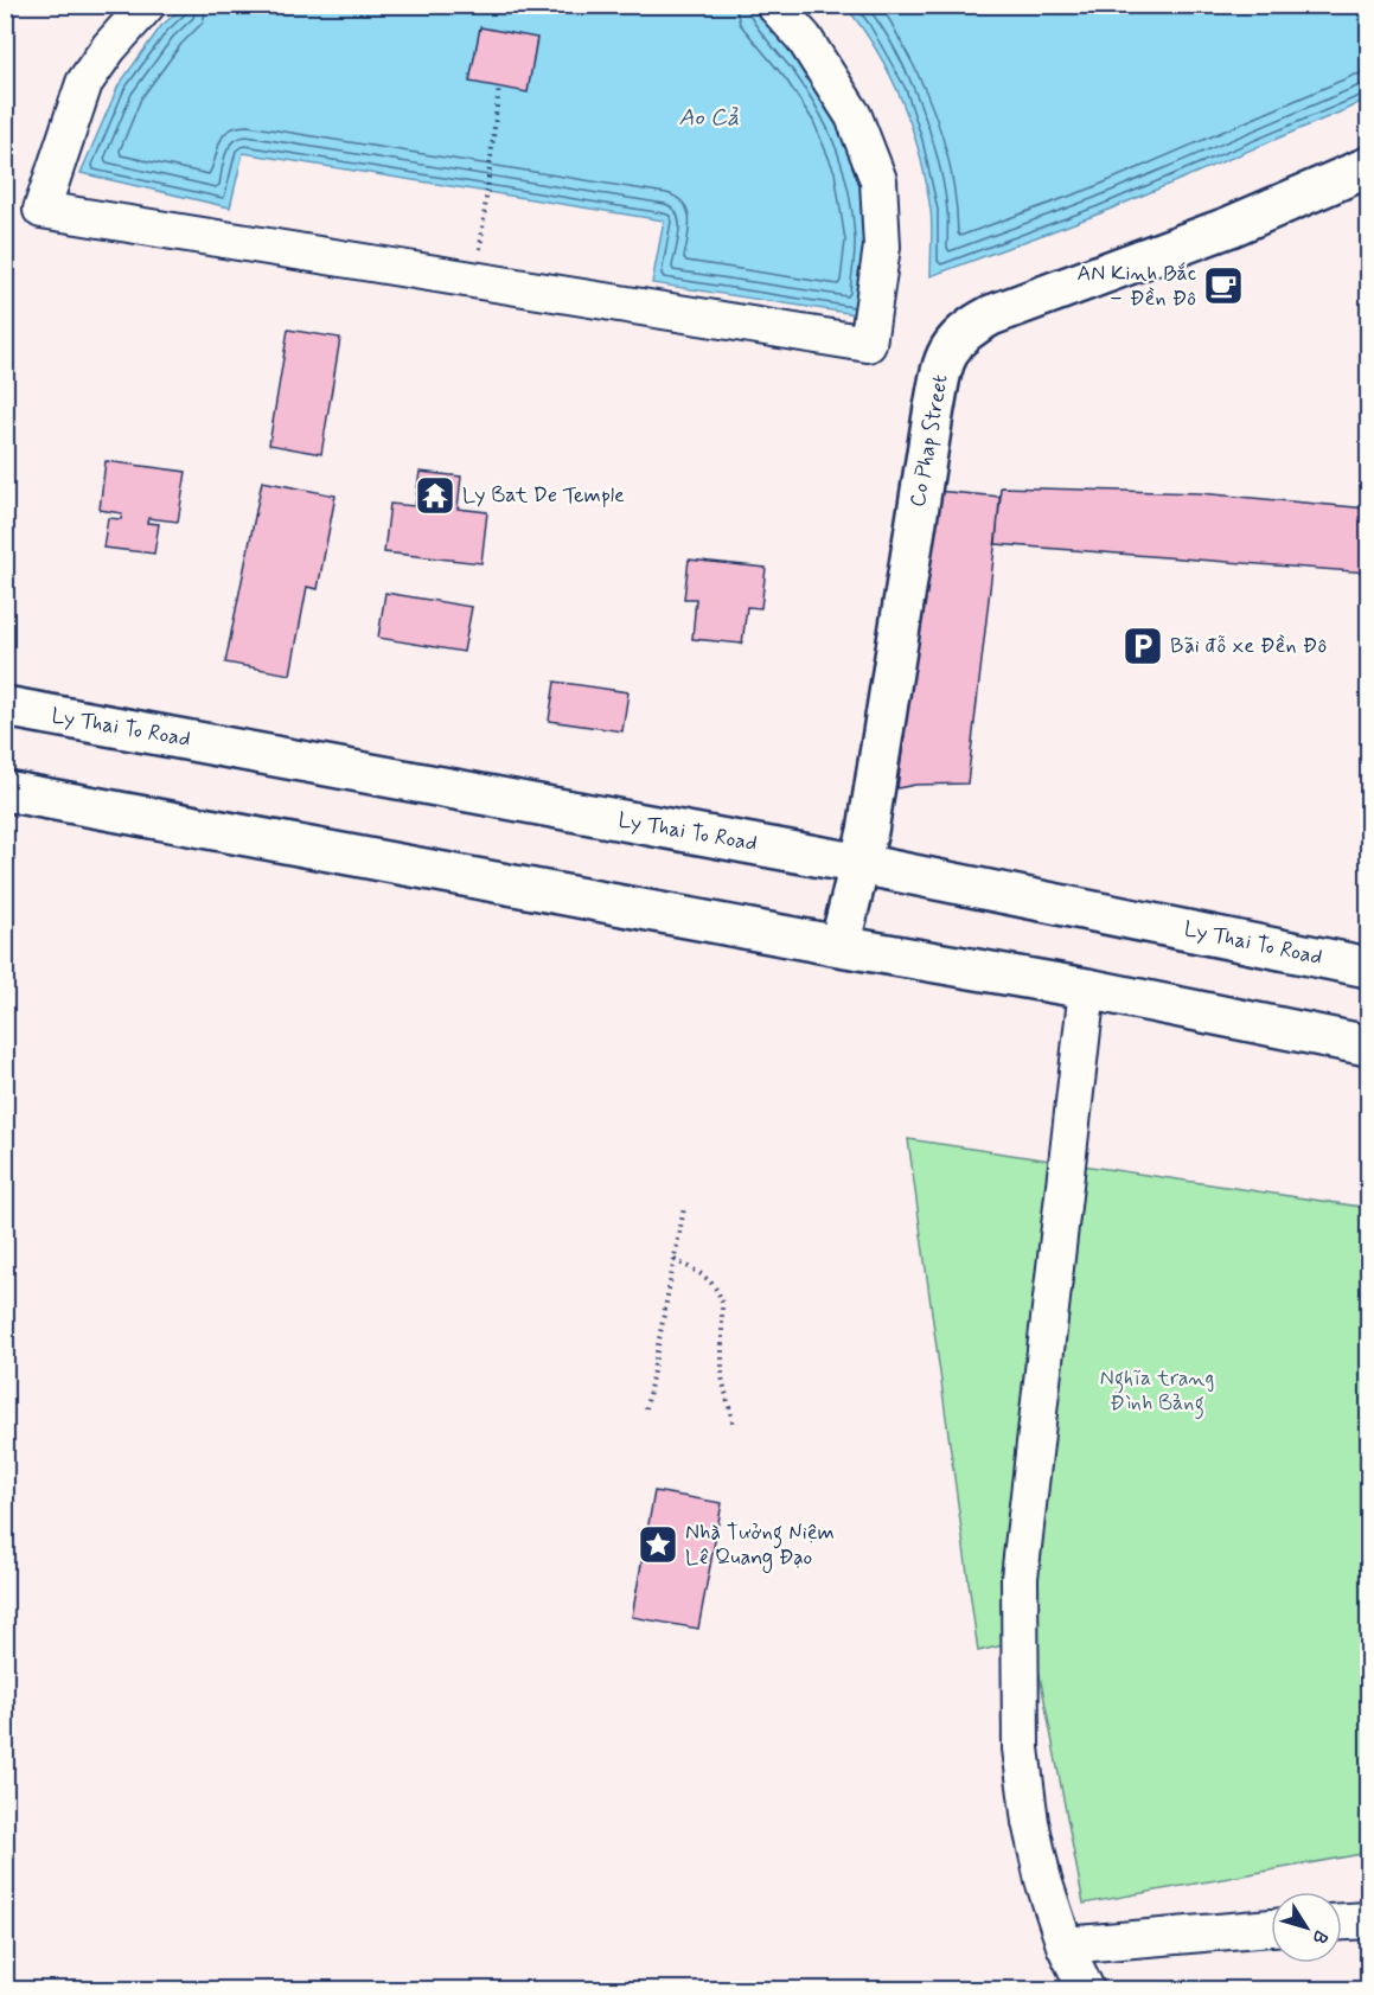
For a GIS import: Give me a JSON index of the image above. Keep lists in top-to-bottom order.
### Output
{
  "streets": {
    "main road": ["Co Phap Street", "Ly Thai To Road"]
  },
  "crossings": [
    ["Co Phap Street", "Ly Thai To Road"]
  ],
  "water": ["Ao Cả"],
  "parks": ["Nghĩa trang Đình Bảng"],
  "places": {
    "cafe": ["AN Kinh Bắc – Đền Đô"],
    "temple": ["Ly Bat De Temple"],
    "parking": ["Bãi đỗ xe Đền Đô"],
    "place": ["Nhà Tưởng Niệm Lê Quang Đạo"]
  },
  "north": "bottom right"
}
